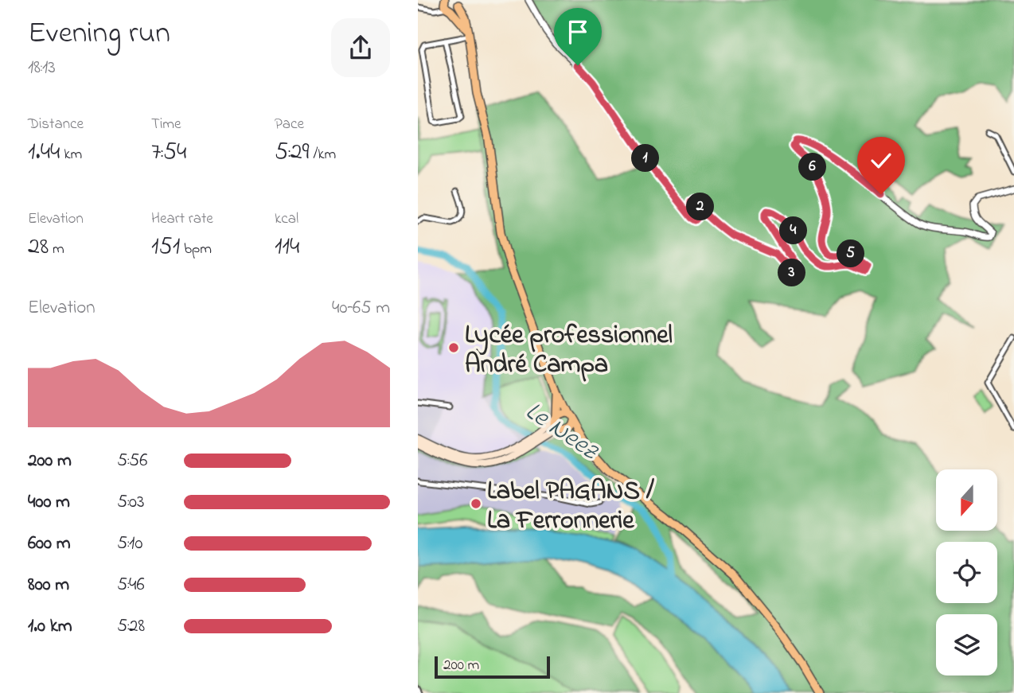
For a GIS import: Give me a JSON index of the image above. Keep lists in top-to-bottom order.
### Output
{
  "water": ["Le Neez"],
  "places": ["Lycée professionnel André Campa", "Label PAGANS / La Ferronnerie"],
  "scale_bar": "200 m",
  "north": "bottom",
  "page": {
    "heading": ["Evening run", "18:13"],
    "stats": [
      ["Distance", "1.44 km"],
      ["Time", "7:54"],
      ["Pace", "5:29 /km"],
      ["Elevation", "28 m"],
      ["Heart rate", "151 bpm"],
      ["kcal", "114"]
    ],
    "pins": [
      "1",
      "6",
      "2",
      "4",
      "5",
      "3"
    ],
    "chart": ["Elevation", "40–65 m"],
    "list": [
      {
        "name": "200 m",
        "note": "5:56"
      },
      {
        "name": "400 m",
        "note": "5:03"
      },
      {
        "name": "600 m",
        "note": "5:10"
      },
      {
        "name": "800 m",
        "note": "5:46"
      },
      {
        "name": "1.0 km",
        "note": "5:28"
      }
    ],
    "scale": "200 m"
  }
}
